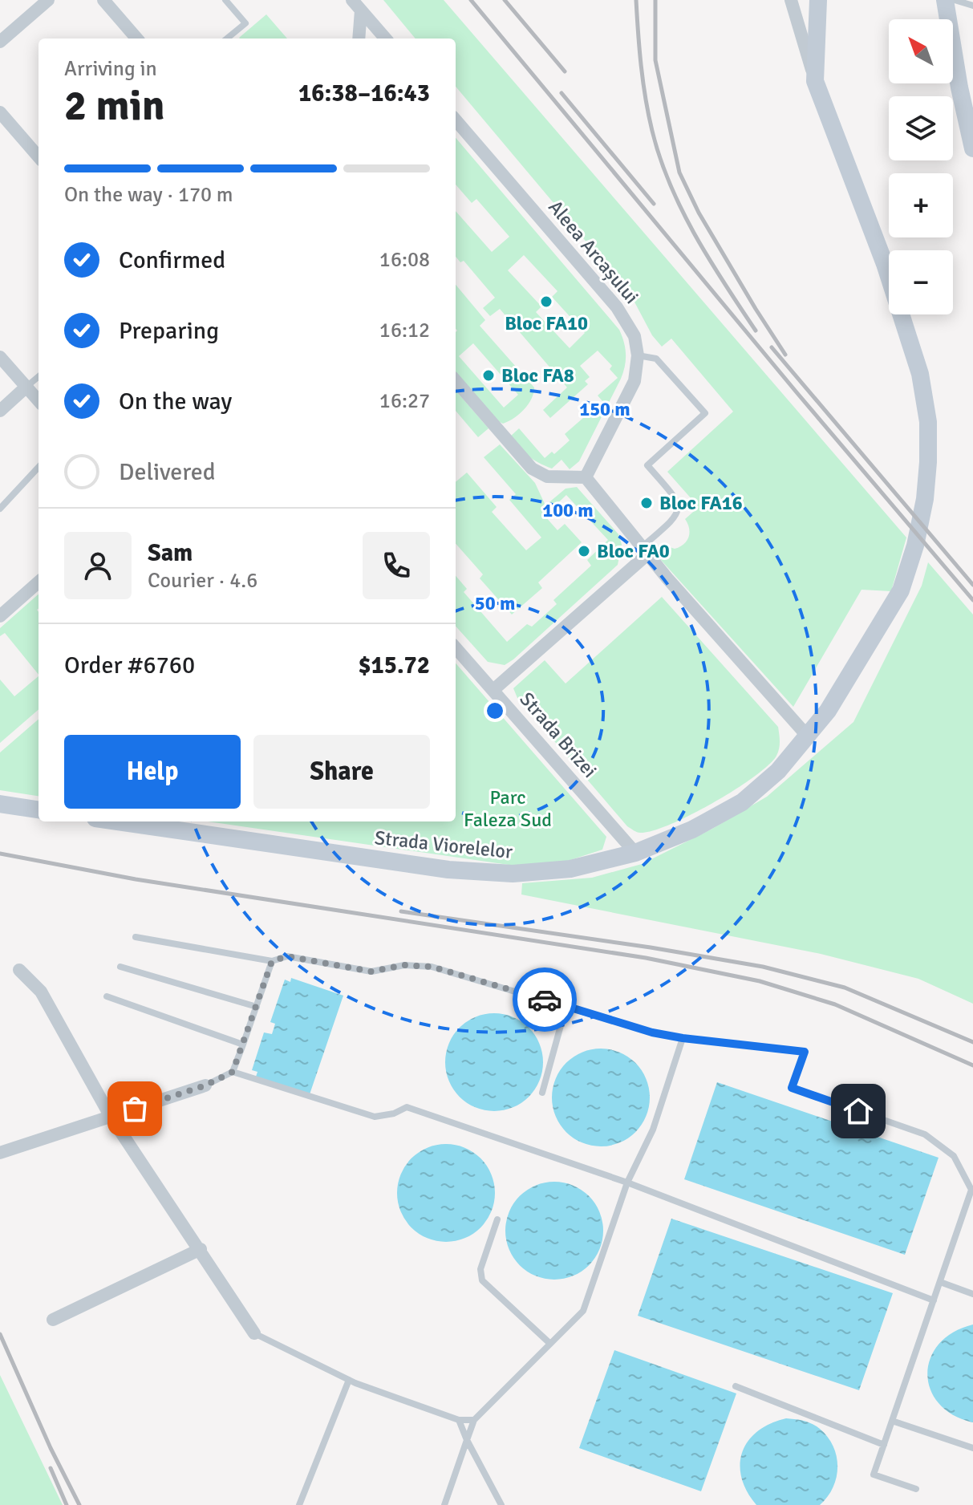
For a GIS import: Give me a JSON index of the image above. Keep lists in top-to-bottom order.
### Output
{
  "streets": {
    "street": ["Aleea Arcașului", "Strada Brizei", "Strada Viorelelor"]
  },
  "crossings": [
    ["Strada Brizei", "Strada Viorelelor"]
  ],
  "parks": ["Parc Faleza Sud"],
  "places": [
    "Bloc FA10",
    "Bloc FA8",
    "Bloc FA16",
    "Bloc FA0"
  ],
  "north": "top left",
  "page": {
    "map_buttons": ["+", "−"],
    "heading": ["2 min", "Arriving in", "16:38–16:43"],
    "panel": [
      "Sam",
      "Courier · 4.6",
      "Order #6760",
      "$15.72"
    ],
    "bar": "On the way · 170 m",
    "list": [
      ["Confirmed", "16:08"],
      ["Preparing", "16:12"],
      ["On the way", "16:27"],
      "Delivered"
    ],
    "buttons": ["Help", "Share"]
  },
  "rings": ["150 m", "100 m", "50 m"]
}
